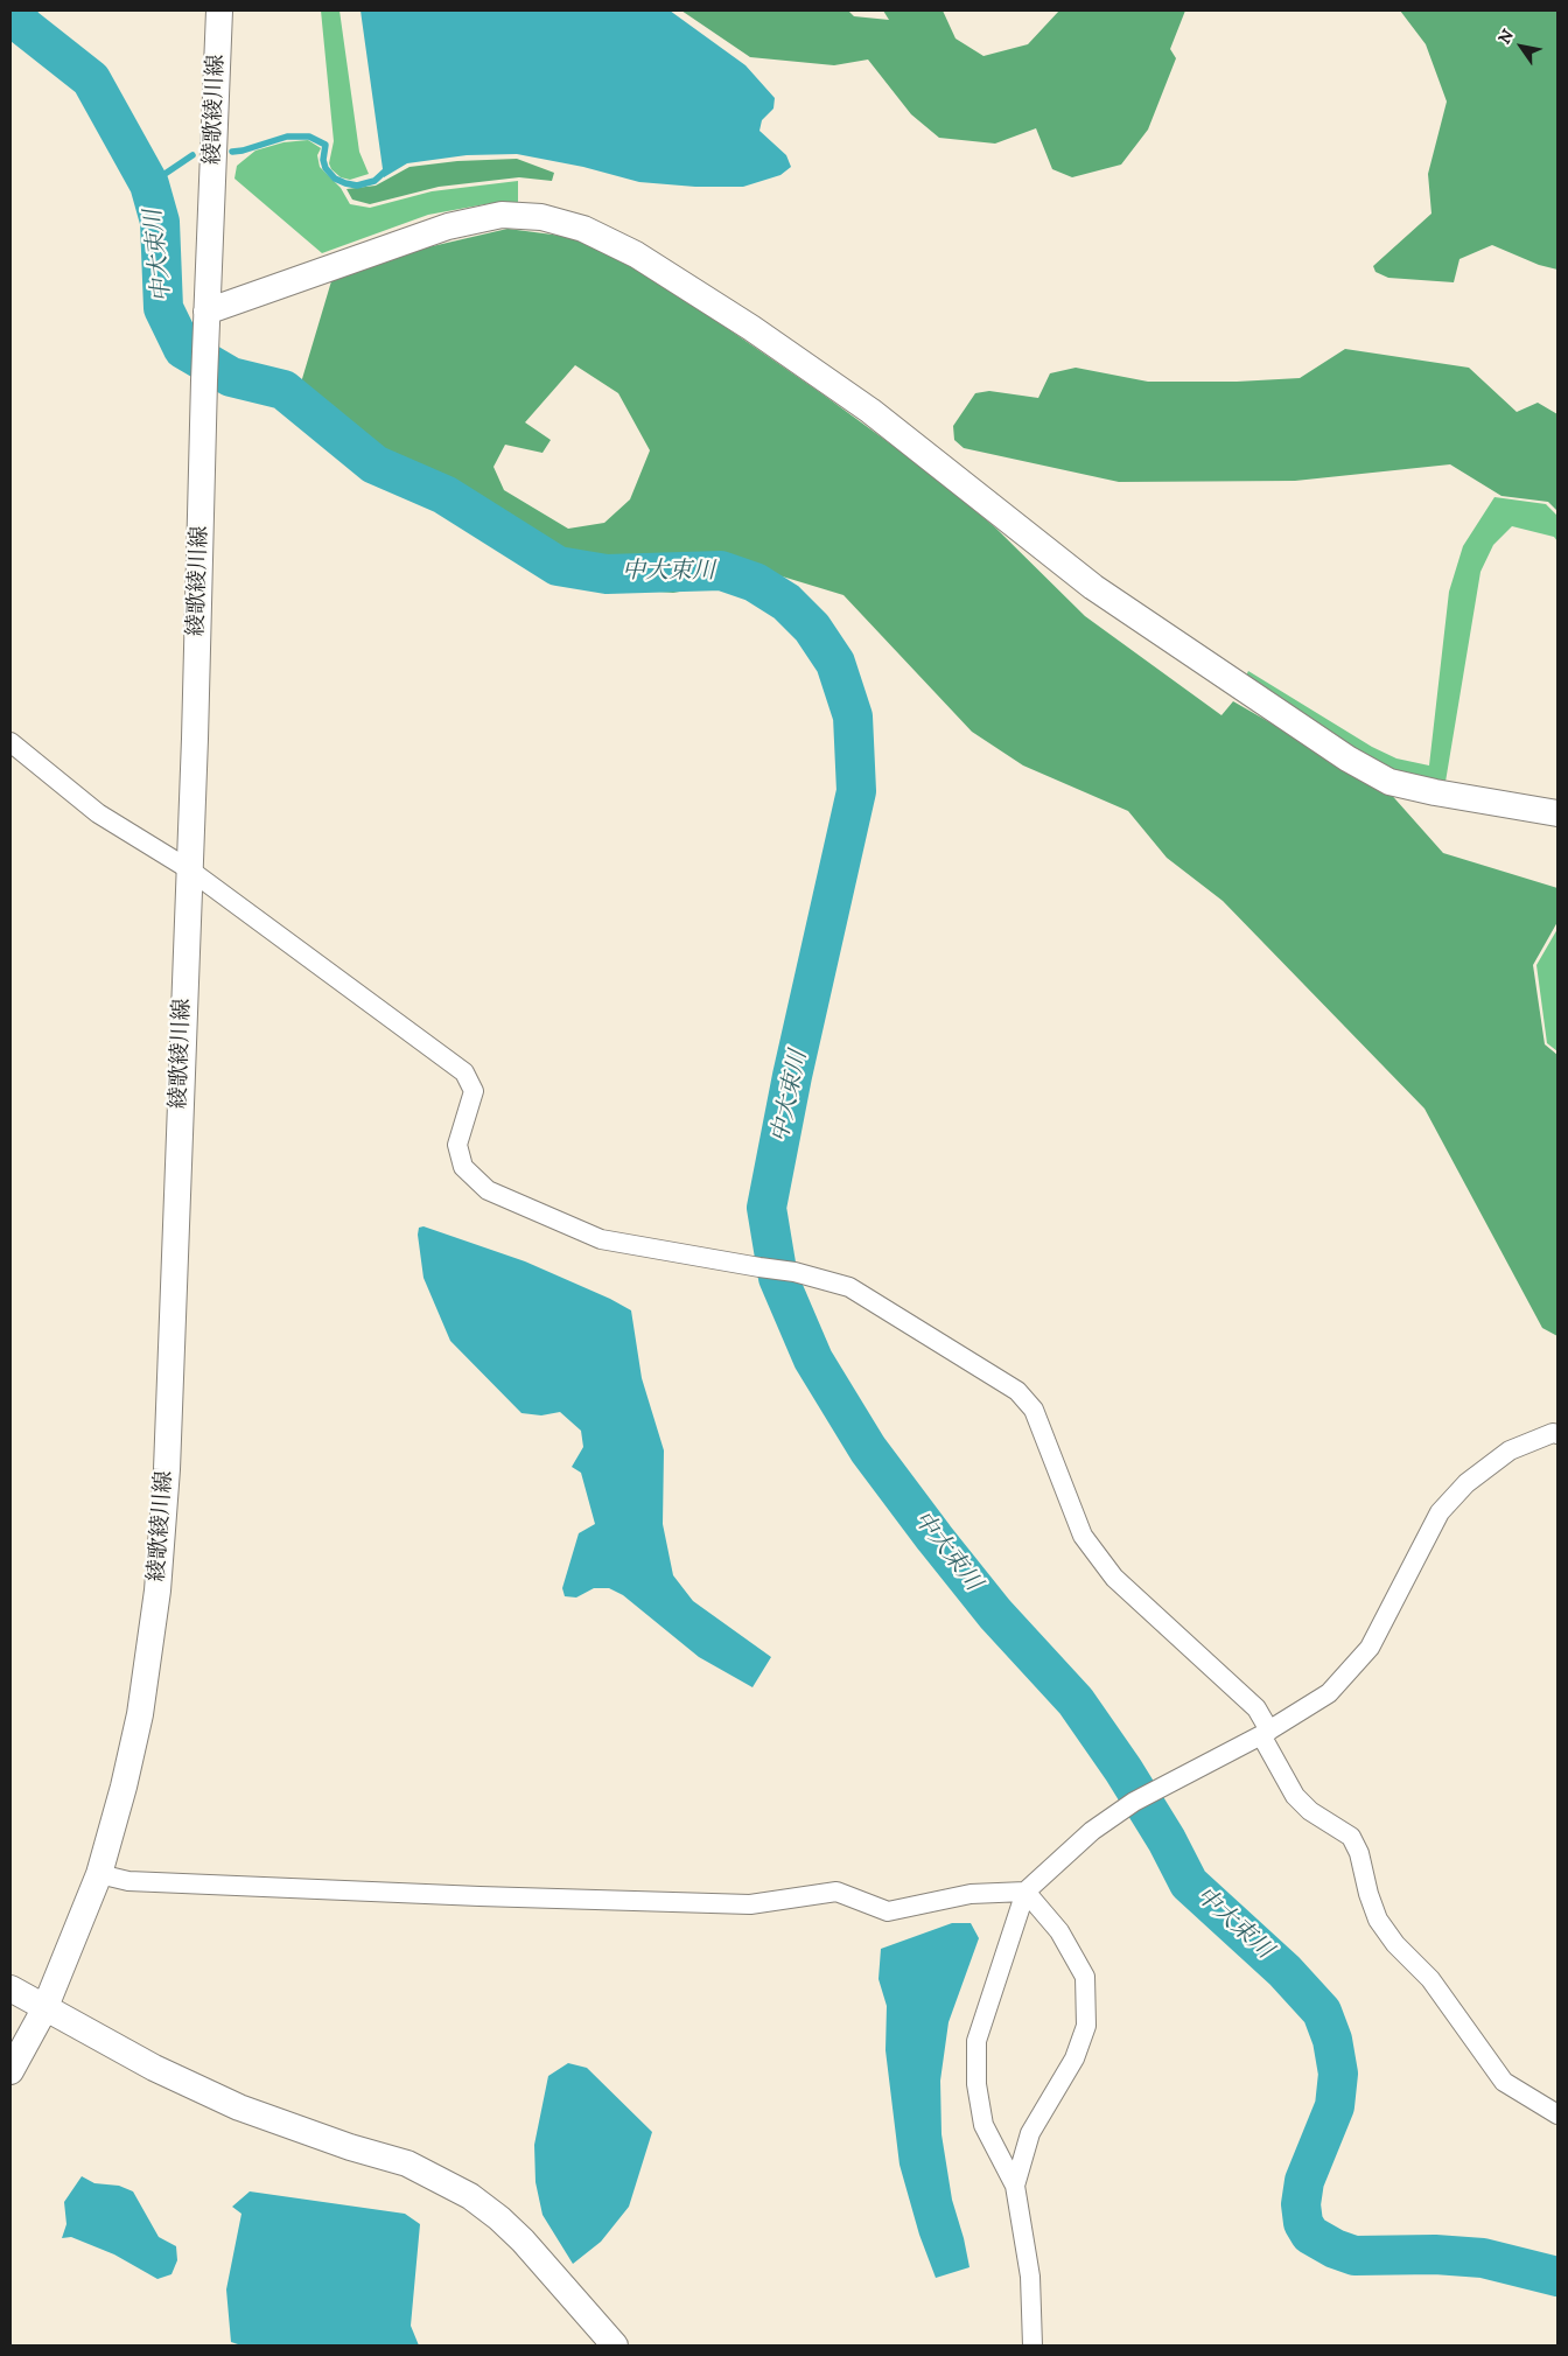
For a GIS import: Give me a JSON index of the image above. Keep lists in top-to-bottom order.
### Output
{
  "streets": {
    "street": ["綾歌綾川線"]
  },
  "water": ["中大束川"],
  "north": "top left"
}
